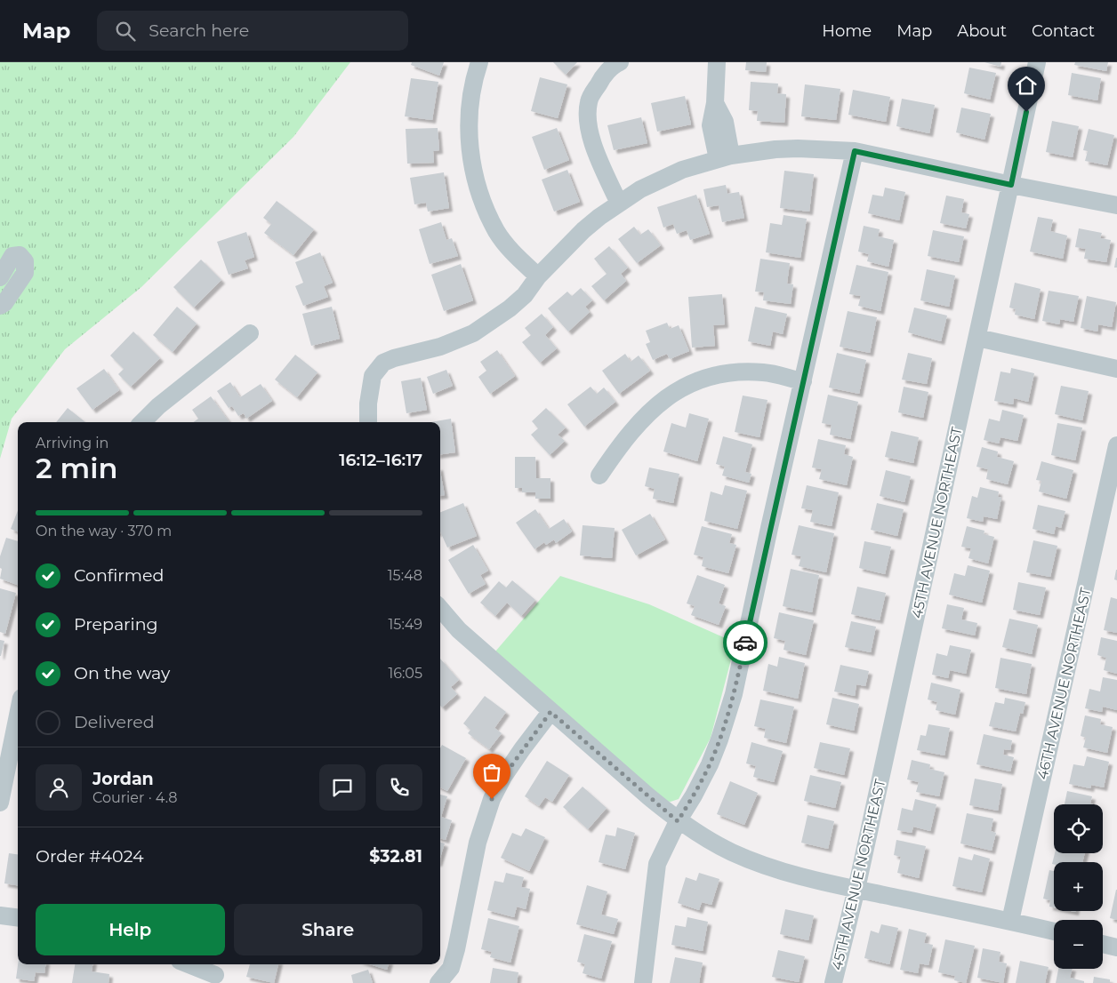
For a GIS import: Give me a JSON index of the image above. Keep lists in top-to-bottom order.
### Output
{
  "streets": {
    "street": ["45TH AVENUE NORTHEAST", "46TH AVENUE NORTHEAST"]
  },
  "page": {
    "header": "Map",
    "search": "Search here",
    "nav": [
      "Home",
      "Map",
      "About",
      "Contact"
    ],
    "heading": ["2 min", "Arriving in", "16:12–16:17"],
    "panel": [
      "Jordan",
      "Courier · 4.8",
      "Order #4024",
      "$32.81"
    ],
    "bar": "On the way · 370 m",
    "list": [
      ["Confirmed", "15:48"],
      ["Preparing", "15:49"],
      ["On the way", "16:05"],
      "Delivered"
    ],
    "map_buttons": ["+", "−"],
    "buttons": ["Help", "Share"]
  }
}
